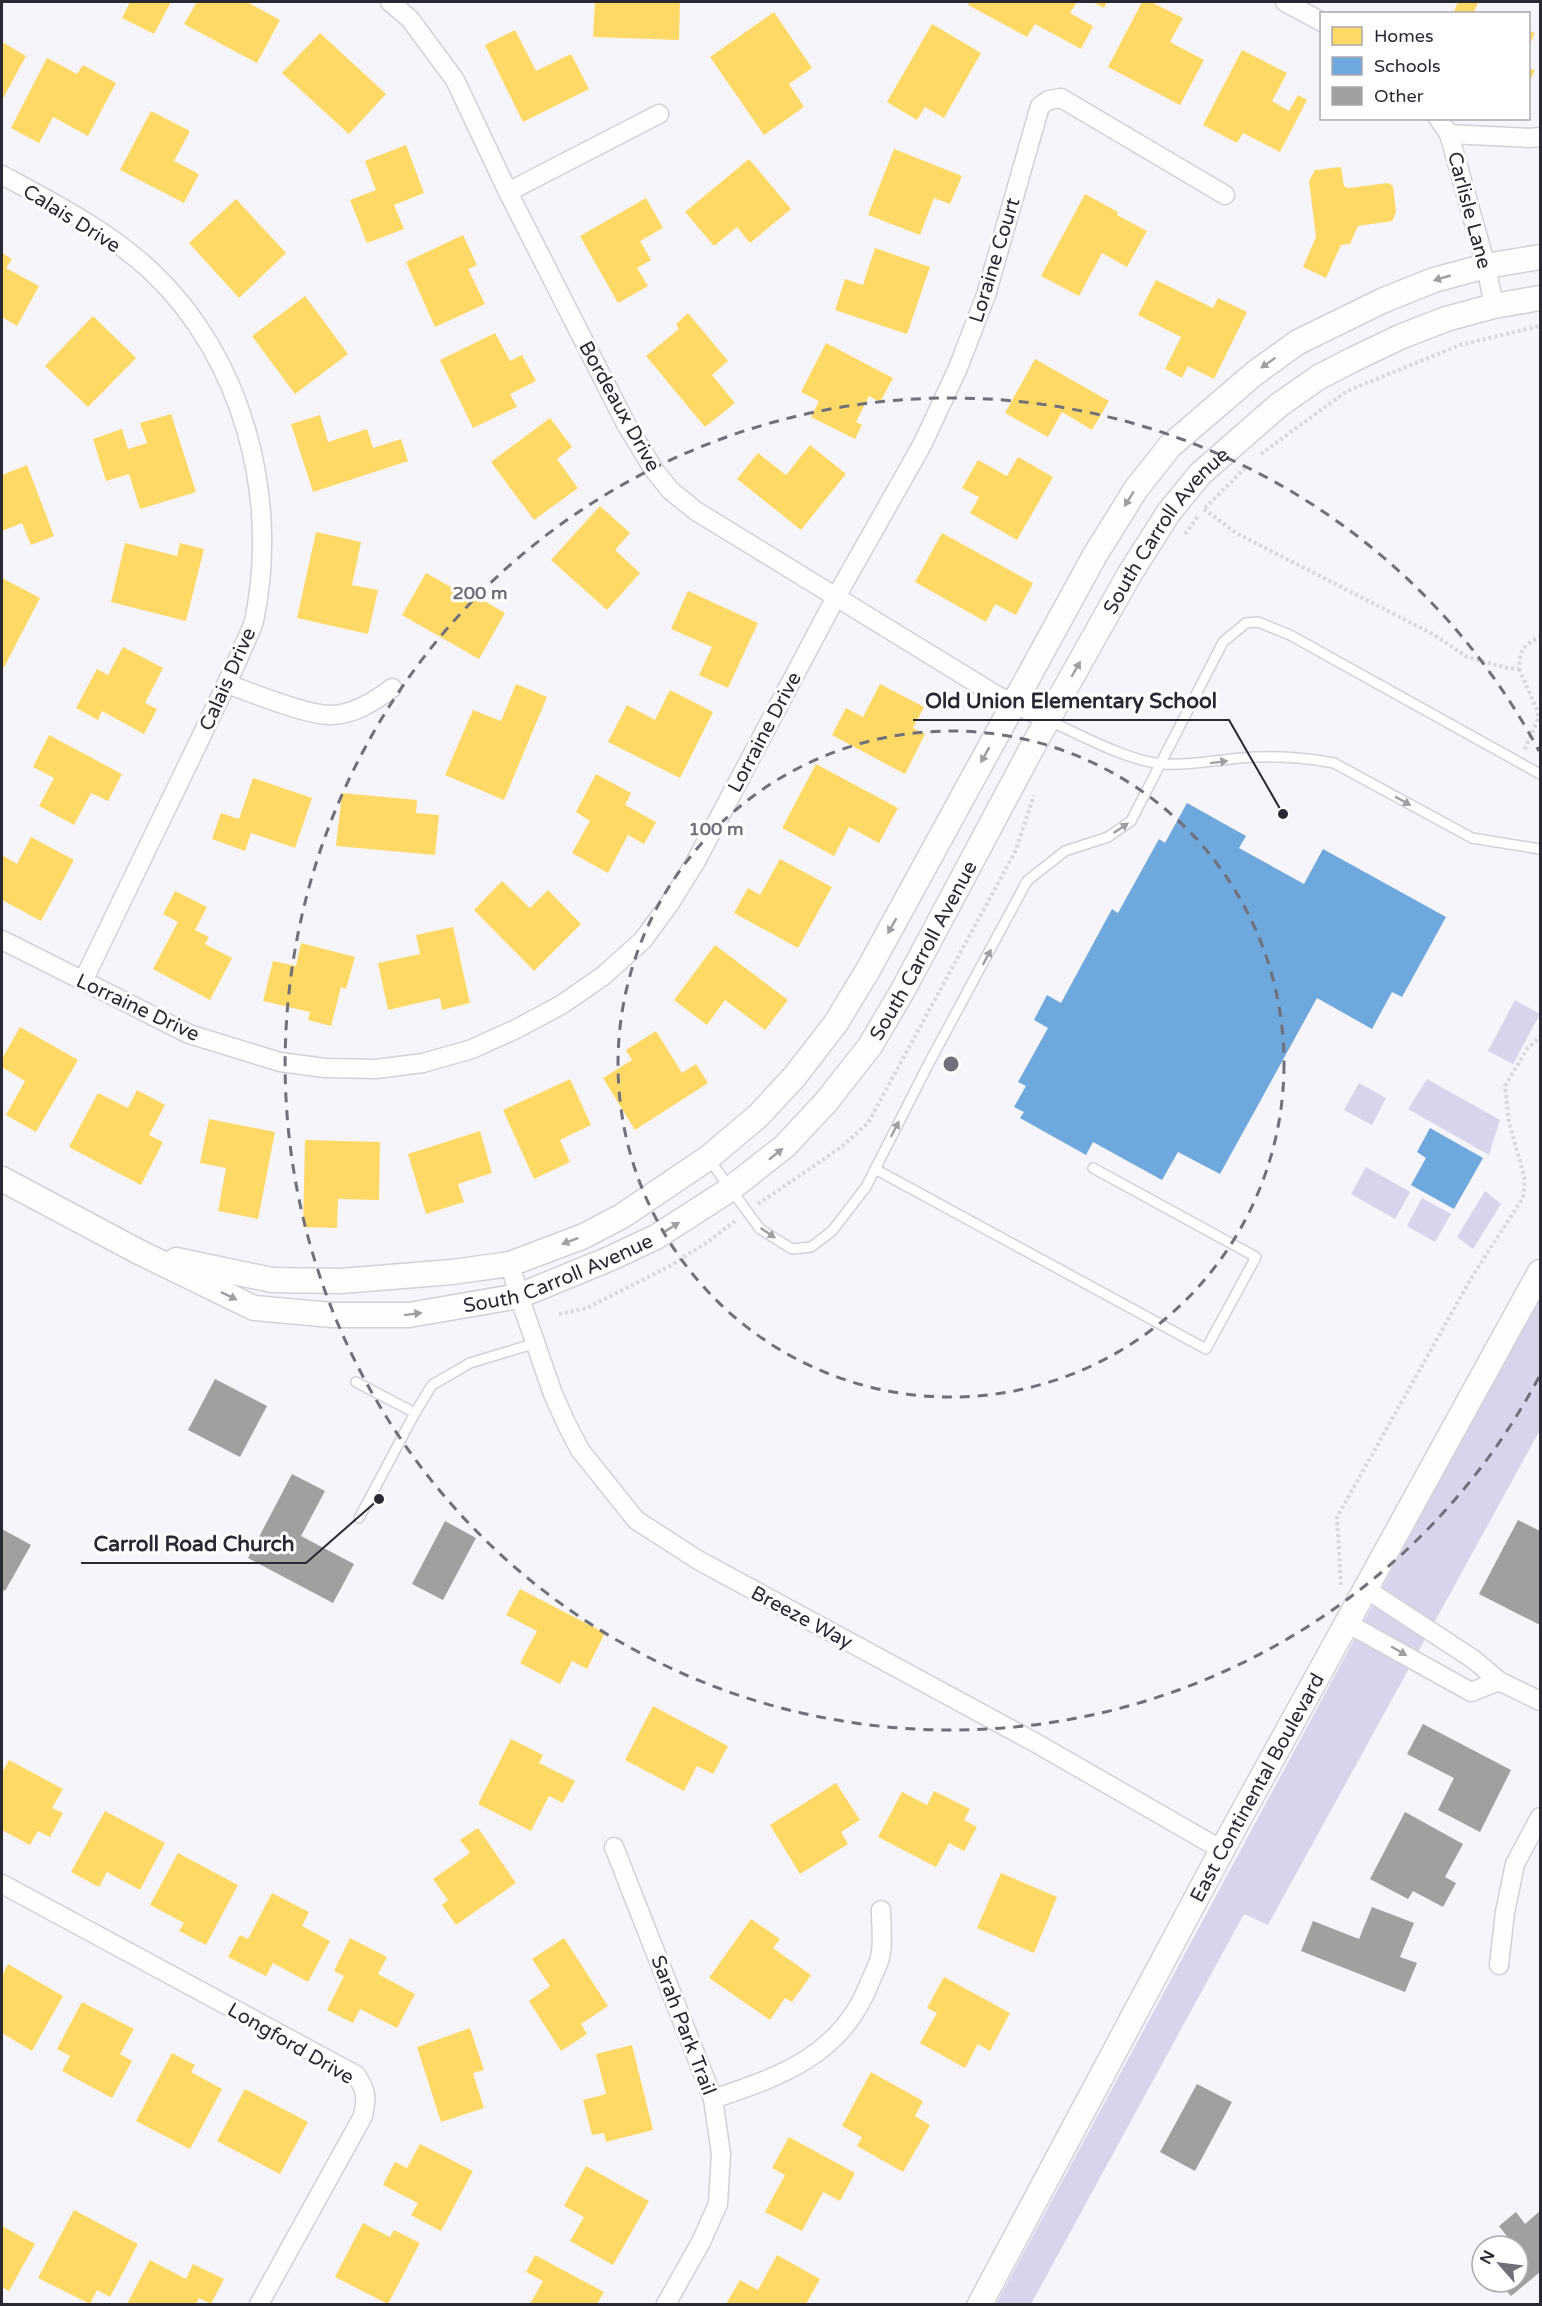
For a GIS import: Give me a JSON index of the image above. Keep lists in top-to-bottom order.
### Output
{
  "streets": {
    "main road": ["South Carroll Avenue", "East Continental Boulevard"],
    "street": [
      "Carlisle Lane",
      "Calais Drive",
      "Loraine Court",
      "Bordeaux Drive",
      "Lorraine Drive",
      "Breeze Way",
      "Sarah Park Trail",
      "Longford Drive"
    ]
  },
  "crossings": [
    ["Carlisle Lane", "South Carroll Avenue"],
    ["Calais Drive", "Lorraine Drive"],
    ["Loraine Court", "Bordeaux Drive"],
    ["Loraine Court", "Lorraine Drive"],
    ["Bordeaux Drive", "South Carroll Avenue"],
    ["Bordeaux Drive", "Lorraine Drive"],
    ["South Carroll Avenue", "Breeze Way"],
    ["Breeze Way", "East Continental Boulevard"]
  ],
  "places": ["Old Union Elementary School", "Carroll Road Church"],
  "legend": ["Homes", "Schools", "Other"],
  "north": "top left",
  "rings": ["200 m", "100 m"]
}
